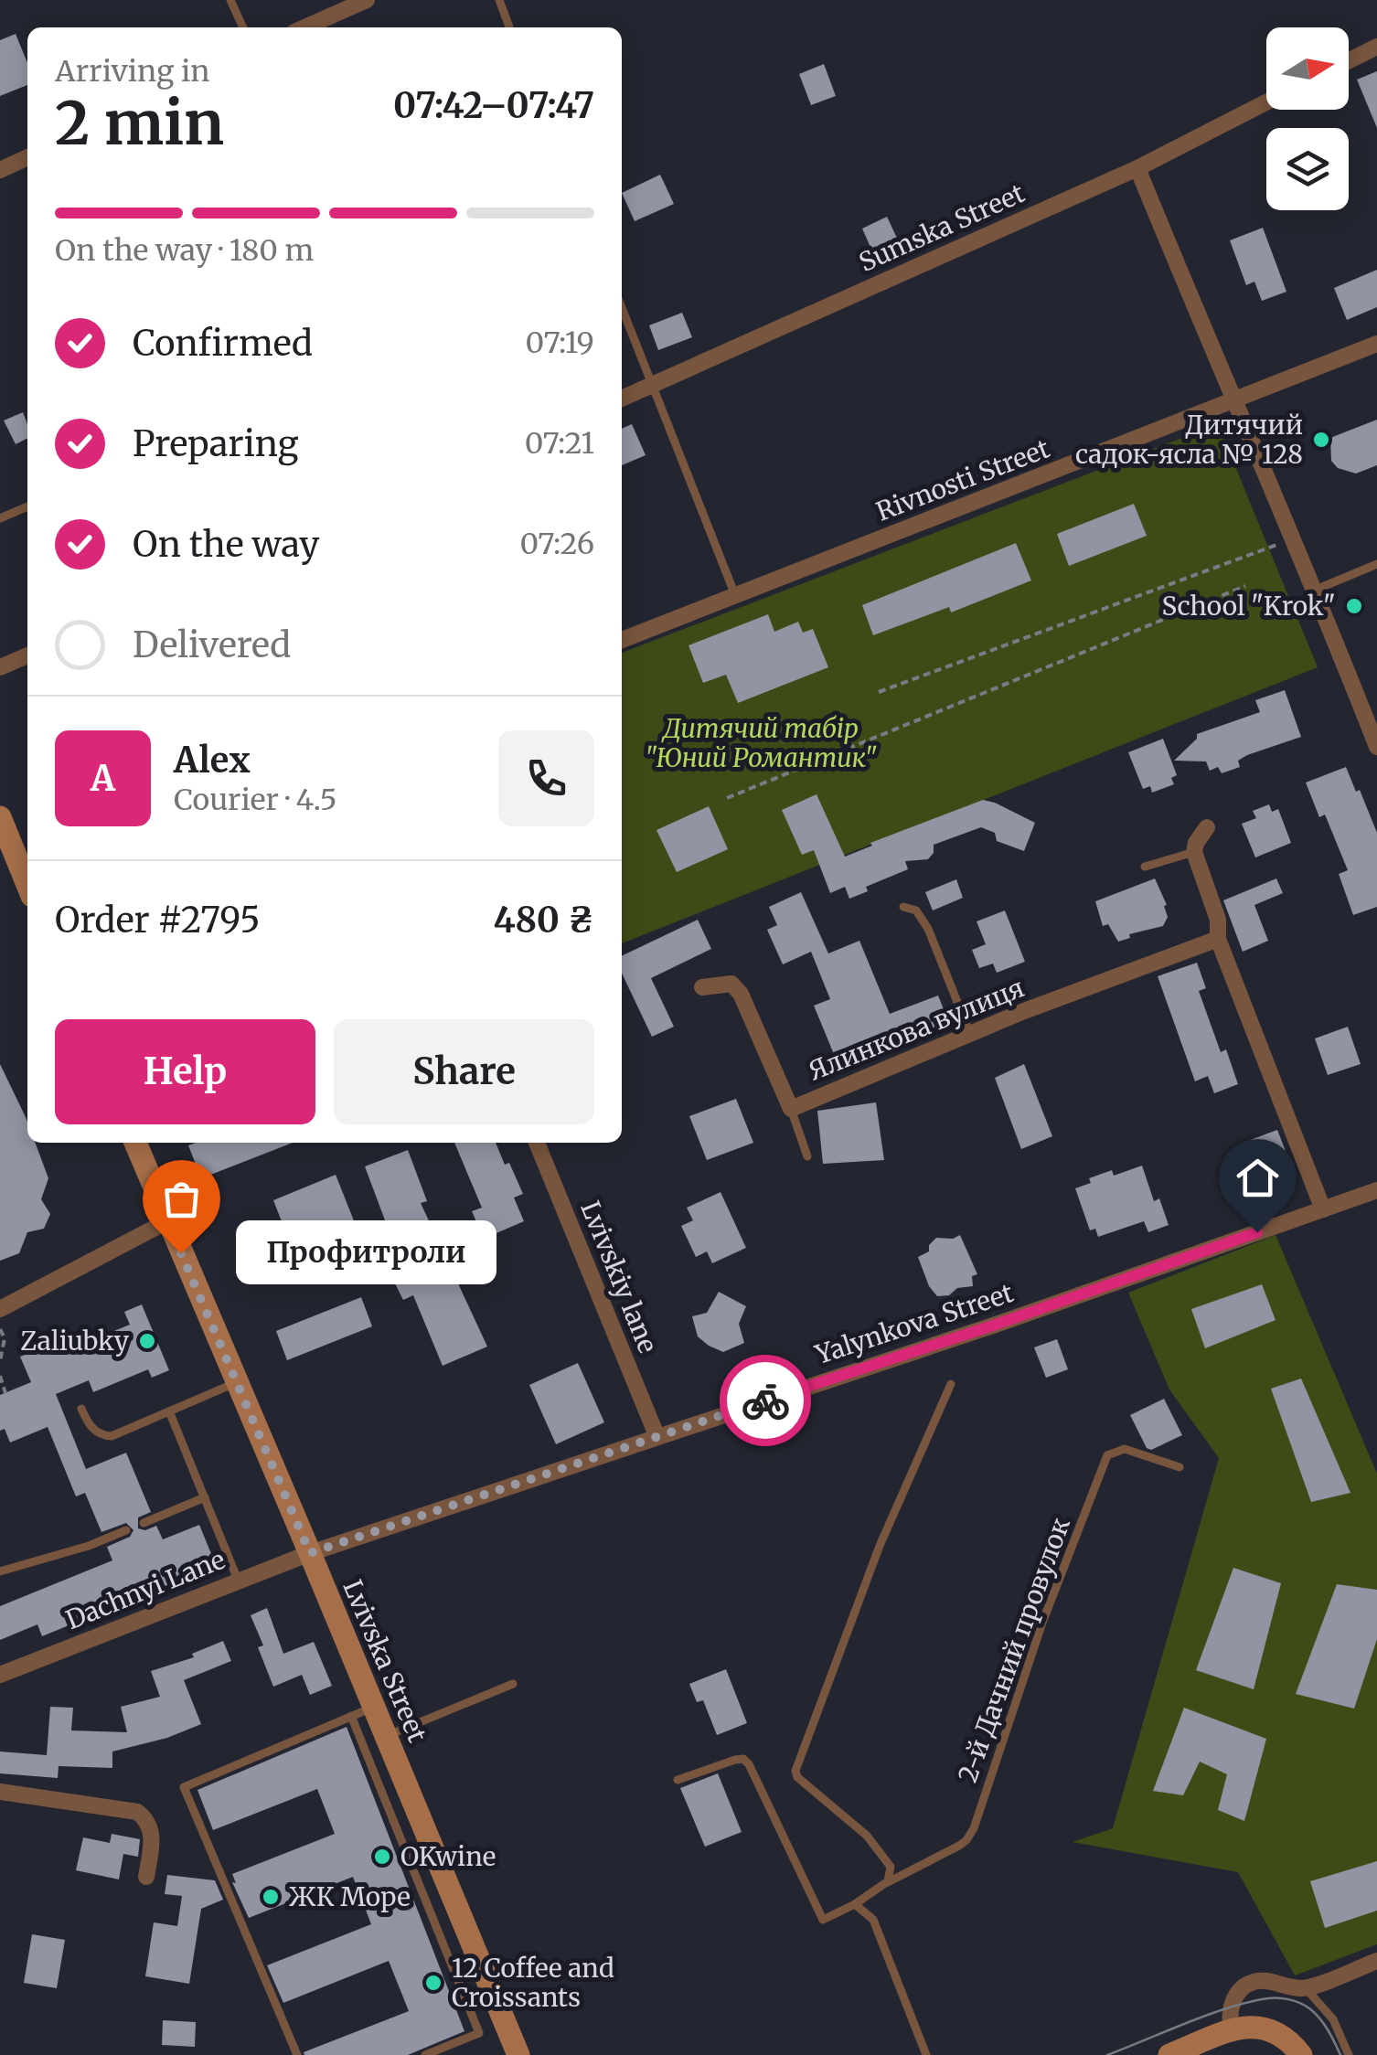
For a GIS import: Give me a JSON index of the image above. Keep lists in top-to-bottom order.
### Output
{
  "streets": {
    "main road": ["Lvivska Street"],
    "street": [
      "Sumska Street",
      "Rivnosti Street",
      "Ялинкова вулиця",
      "Lvivskiy lane",
      "Yalynkova Street",
      "Dachnyi Lane"
    ],
    "lane": ["2-й Дачний провулок"]
  },
  "crossings": [
    ["Lvivskiy lane", "Yalynkova Street"],
    ["Yalynkova Street", "Dachnyi Lane"],
    ["Yalynkova Street", "Lvivska Street"],
    ["Dachnyi Lane", "Lvivska Street"]
  ],
  "parks": ["Дитячий табір \"Юний Романтик\""],
  "places": [
    "Дитячий садок-ясла № 128",
    "School \"Krok\"",
    "Профитроли",
    "Zaliubky",
    "OKwine",
    "ЖК Море",
    "12 Coffee and Croissants"
  ],
  "north": "right",
  "page": {
    "heading": ["2 min", "Arriving in", "07:42–07:47"],
    "panel": [
      "Alex",
      "Courier · 4.5",
      "Order #2795",
      "480 ₴"
    ],
    "bar": "On the way · 180 m",
    "list": [
      ["Confirmed", "07:19"],
      ["Preparing", "07:21"],
      ["On the way", "07:26"],
      "Delivered"
    ],
    "round": "A",
    "buttons": ["Help", "Share"],
    "bubble": "Профитроли"
  }
}
